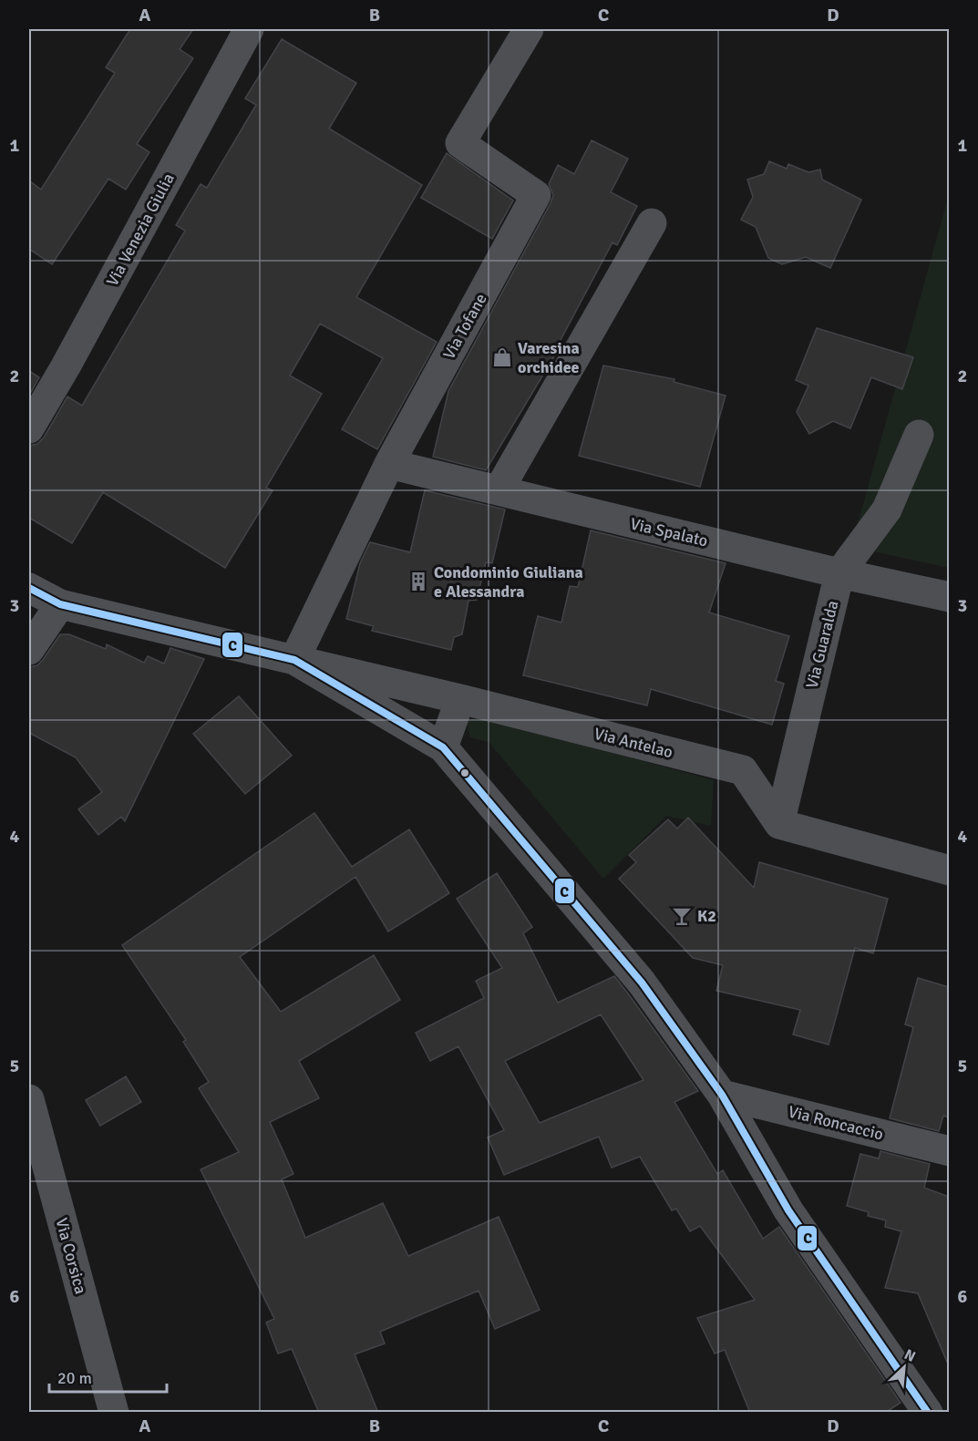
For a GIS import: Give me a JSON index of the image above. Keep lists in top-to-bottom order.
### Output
{
  "streets": {
    "street": [
      "Via Venezia Giulia",
      "Via Tofane",
      "Via Spalato",
      "Via Guaralda",
      "Via Antelao",
      "Via Roncaccio",
      "Via Corsica"
    ]
  },
  "crossings": [
    ["Via Tofane", "Via Spalato"],
    ["Via Tofane", "Via Antelao"],
    ["Via Spalato", "Via Guaralda"],
    ["Via Guaralda", "Via Antelao"]
  ],
  "places": {
    "shop": ["Varesina orchidee"],
    "building": ["Condominio Giuliana e Alessandra"],
    "bar": ["K2"]
  },
  "lines": ["transit line C"],
  "scale_bar": "20 m",
  "north": "top right",
  "grid": {
    "columns": [
      "A",
      "B",
      "C",
      "D"
    ],
    "rows": [
      "1",
      "2",
      "3",
      "4",
      "5",
      "6"
    ]
  }
}
